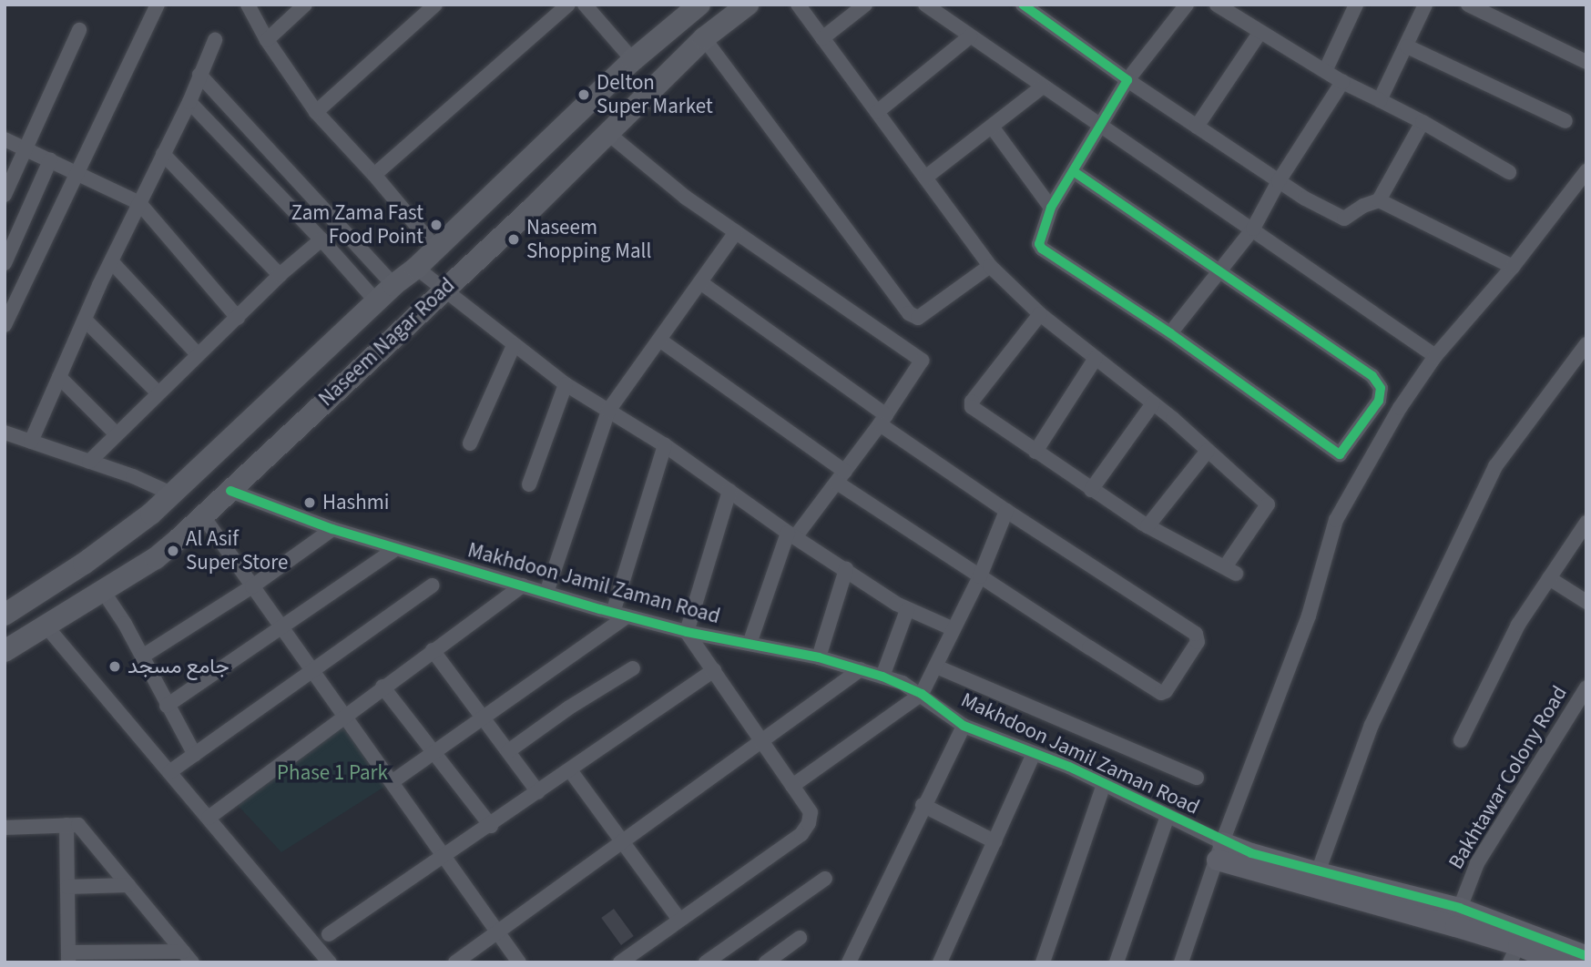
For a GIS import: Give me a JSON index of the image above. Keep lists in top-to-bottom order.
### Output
{
  "streets": {
    "main road": ["Naseem Nagar Road"],
    "street": ["Makhdoon Jamil Zaman Road", "Bakhtawar Colony Road"]
  },
  "crossings": [
    ["Naseem Nagar Road", "Makhdoon Jamil Zaman Road"],
    ["Makhdoon Jamil Zaman Road", "Bakhtawar Colony Road"]
  ],
  "parks": ["Phase 1 Park"],
  "places": [
    "Delton Super Market",
    "Zam Zama Fast Food Point",
    "Naseem Shopping Mall",
    "Hashmi",
    "Al Asif Super Store",
    "جامع مسجد"
  ]
}
